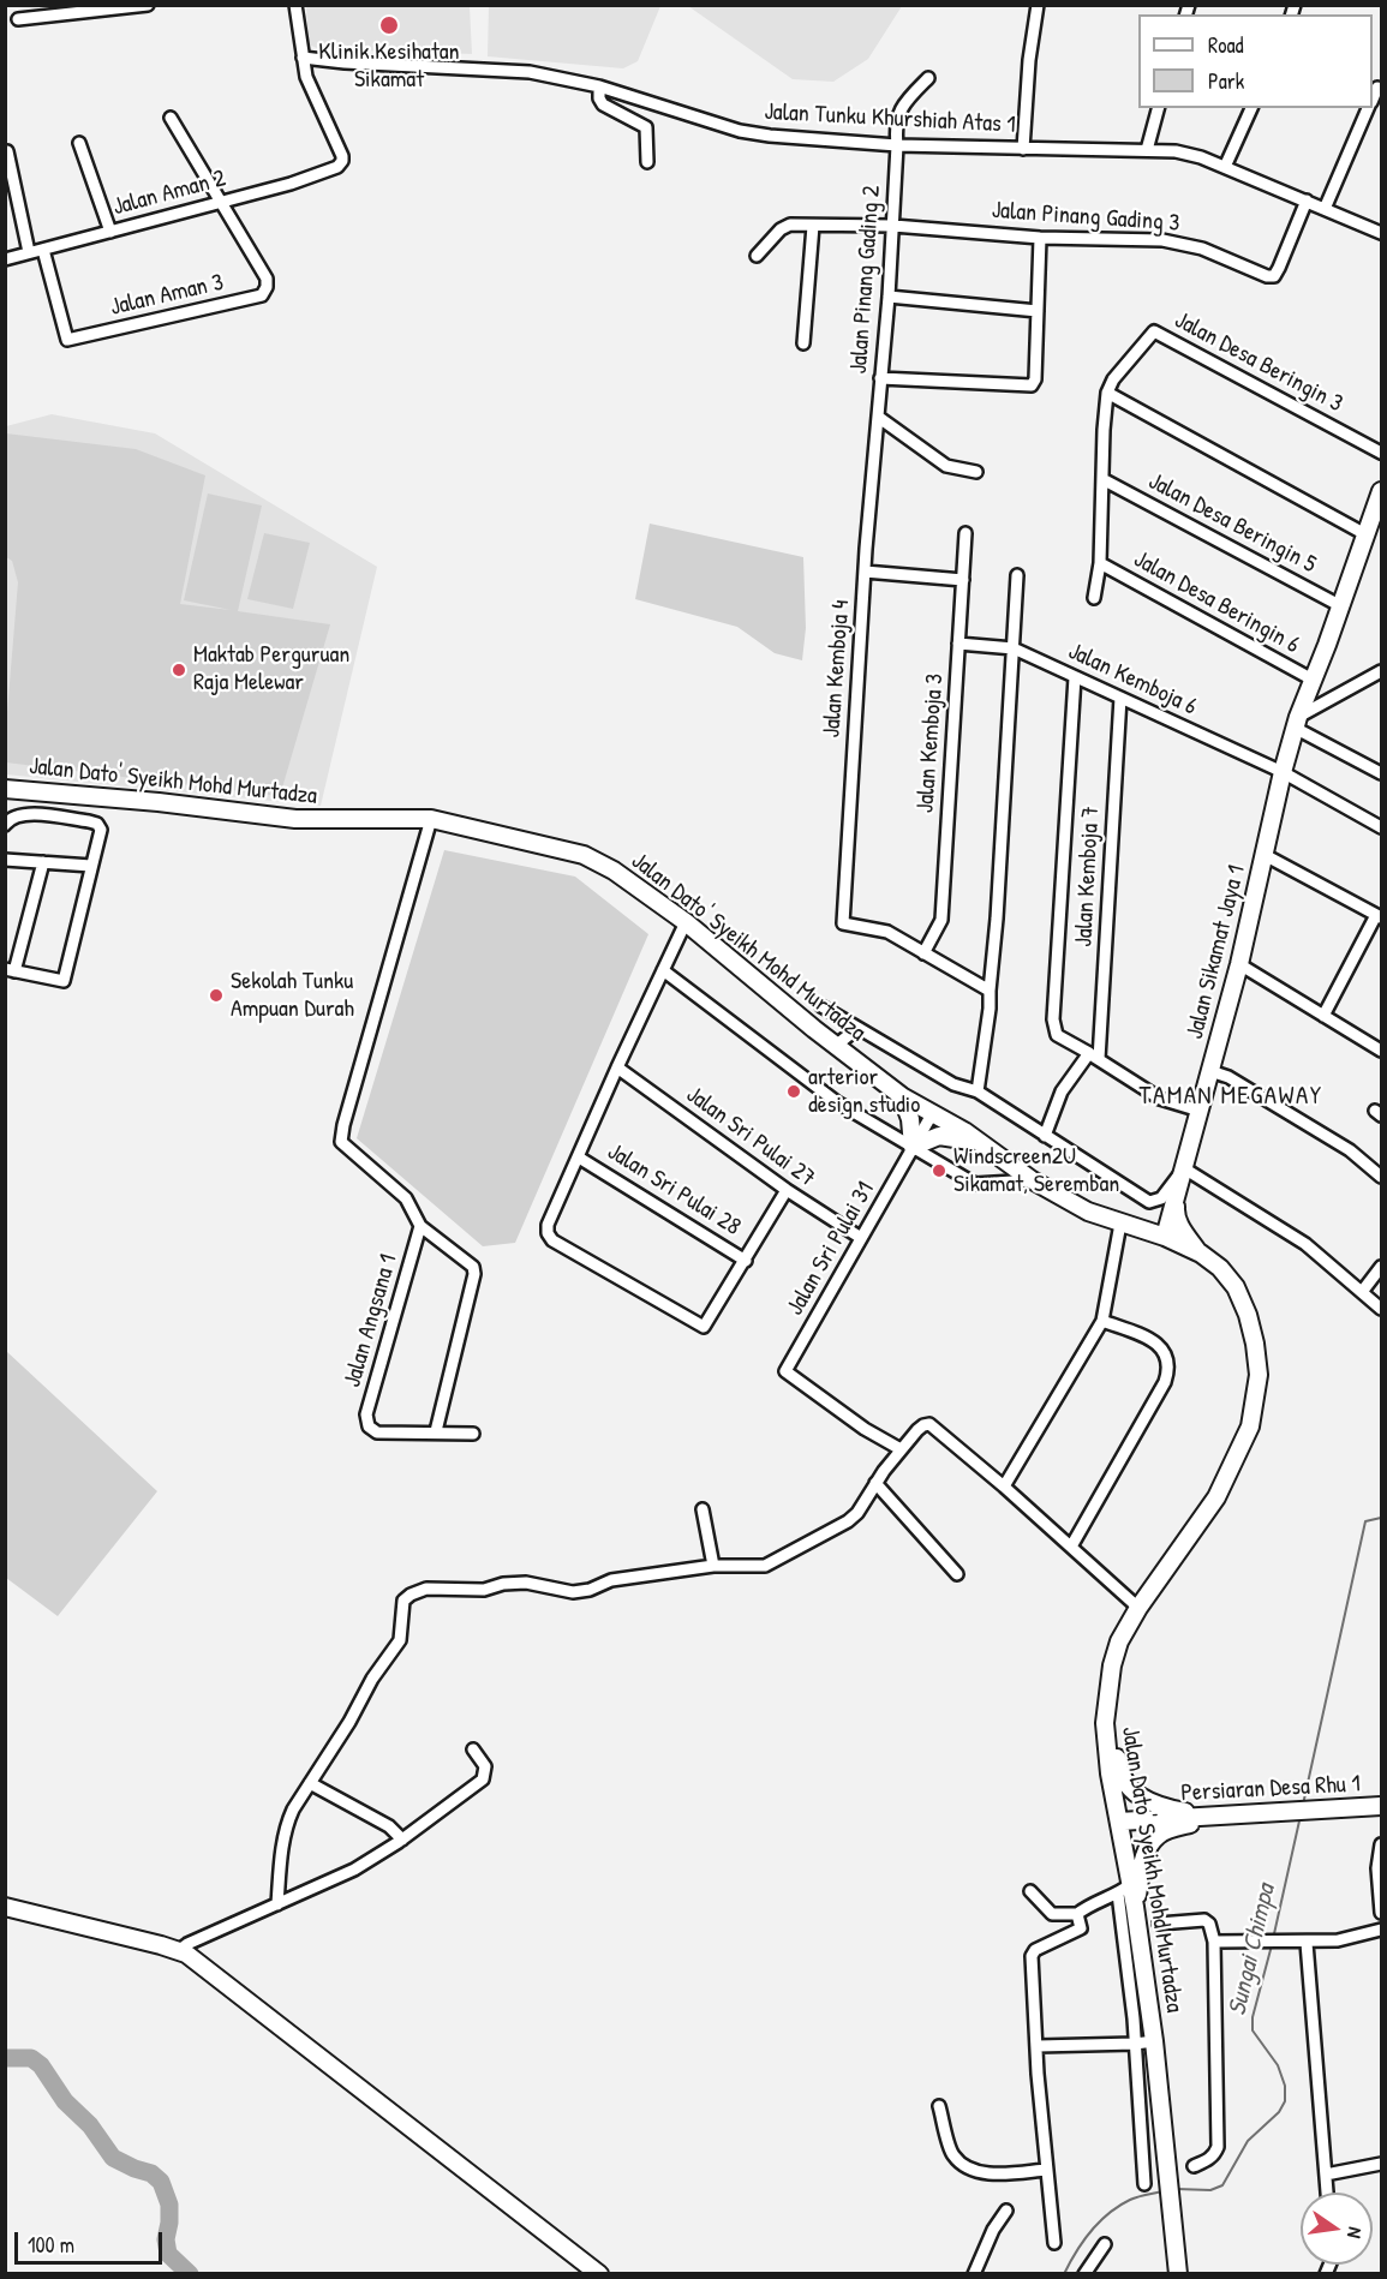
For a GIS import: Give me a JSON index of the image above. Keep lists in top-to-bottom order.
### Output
{
  "streets": {
    "main road": ["Jalan Dato' Syeikh Mohd Murtadza", "Jalan Sikamat Jaya 1", "Persiaran Desa Rhu 1"],
    "street": [
      "Jalan Tunku Khurshiah Atas 1",
      "Jalan Aman 2",
      "Jalan Pinang Gading 3",
      "Jalan Pinang Gading 2",
      "Jalan Aman 3",
      "Jalan Desa Beringin 3",
      "Jalan Desa Beringin 5",
      "Jalan Desa Beringin 6",
      "Jalan Kemboja 4",
      "Jalan Kemboja 6",
      "Jalan Kemboja 3",
      "Jalan Kemboja 7",
      "Jalan Sri Pulai 27",
      "Jalan Sri Pulai 28",
      "Jalan Sri Pulai 31",
      "Jalan Angsana 1"
    ]
  },
  "crossings": [
    ["Jalan Tunku Khurshiah Atas 1", "Jalan Aman 2"],
    ["Jalan Tunku Khurshiah Atas 1", "Jalan Pinang Gading 3"],
    ["Jalan Tunku Khurshiah Atas 1", "Jalan Pinang Gading 2"],
    ["Jalan Aman 2", "Jalan Aman 3"],
    ["Jalan Pinang Gading 3", "Jalan Pinang Gading 2"],
    ["Jalan Pinang Gading 2", "Jalan Kemboja 4"],
    ["Jalan Desa Beringin 5", "Jalan Sikamat Jaya 1"],
    ["Jalan Desa Beringin 6", "Jalan Sikamat Jaya 1"],
    ["Jalan Kemboja 4", "Jalan Kemboja 3"],
    ["Jalan Kemboja 6", "Jalan Kemboja 3"],
    ["Jalan Kemboja 6", "Jalan Kemboja 7"],
    ["Jalan Kemboja 6", "Jalan Sikamat Jaya 1"],
    ["Jalan Dato' Syeikh Mohd Murtadza", "Jalan Sikamat Jaya 1"],
    ["Jalan Dato' Syeikh Mohd Murtadza", "Jalan Sri Pulai 31"],
    ["Jalan Dato' Syeikh Mohd Murtadza", "Persiaran Desa Rhu 1"],
    ["Jalan Sri Pulai 27", "Jalan Sri Pulai 31"]
  ],
  "districts": ["TAMAN MEGAWAY"],
  "water": ["Sungai Chimpa"],
  "places": [
    "Klinik Kesihatan Sikamat",
    "Maktab Perguruan Raja Melewar",
    "Sekolah Tunku Ampuan Durah",
    "arterior design studio",
    "Windscreen2U Sikamat, Seremban"
  ],
  "legend": ["Road", "Park"],
  "scale_bar": "100 m",
  "north": "right"
}
